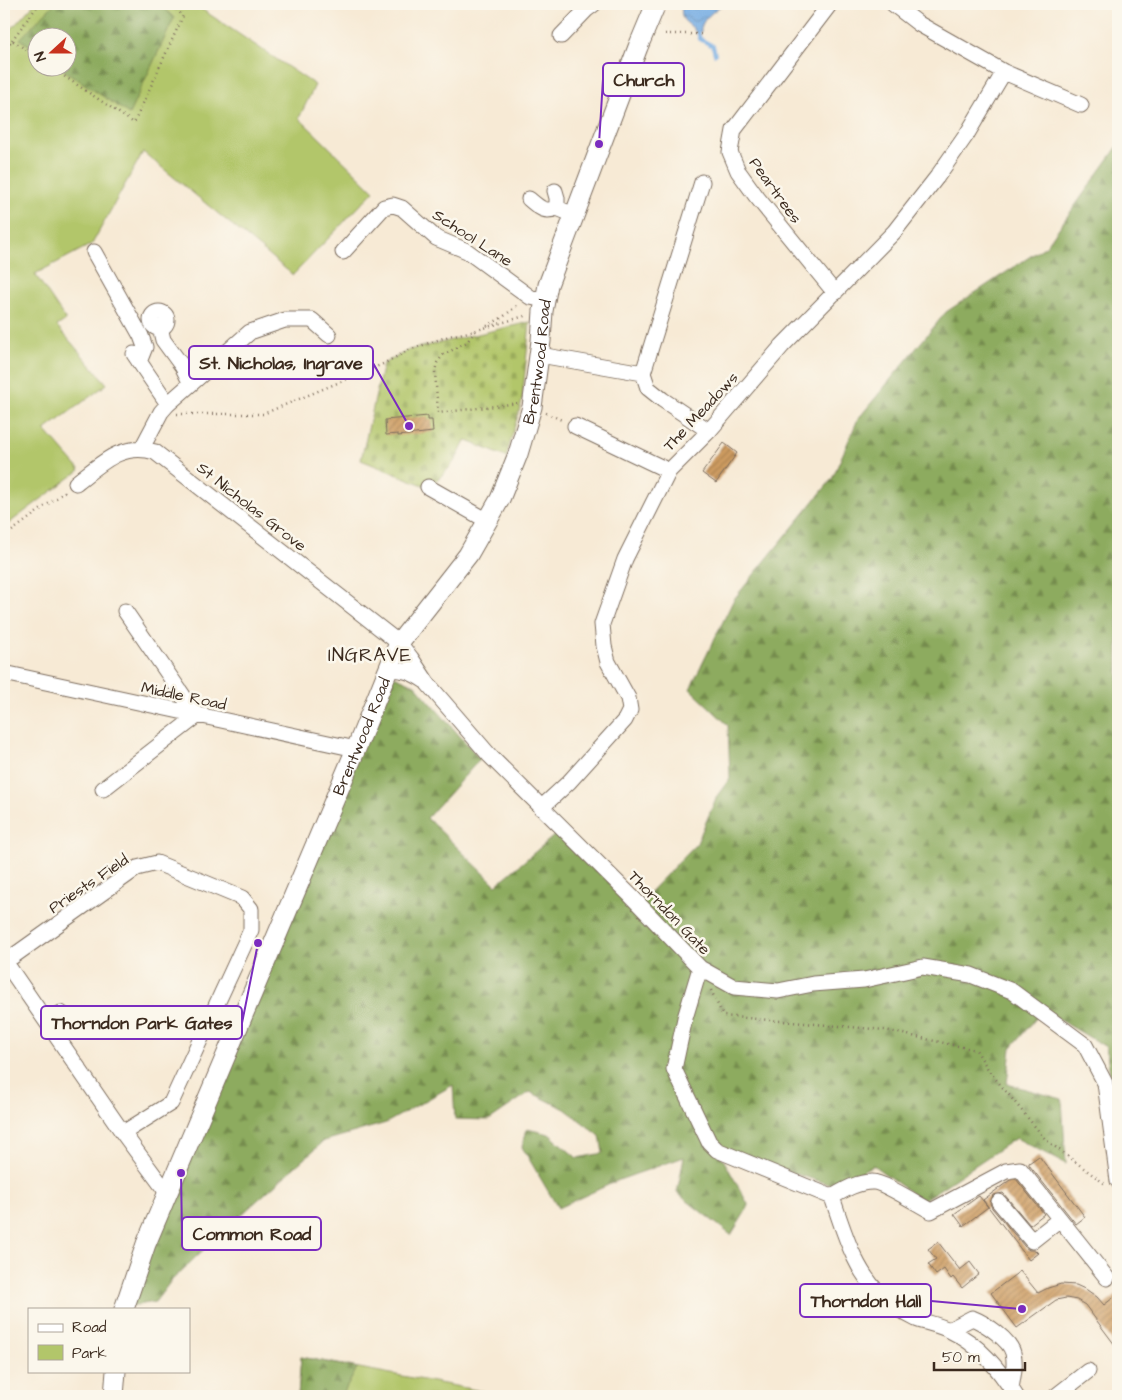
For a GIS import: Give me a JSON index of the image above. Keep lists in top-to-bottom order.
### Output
{
  "streets": {
    "main road": ["Brentwood Road"],
    "street": [
      "Peartrees",
      "School Lane",
      "The Meadows",
      "St Nicholas Grove",
      "Middle Road",
      "Priests Field",
      "Thorndon Gate"
    ]
  },
  "crossings": [
    ["Peartrees", "The Meadows"],
    ["School Lane", "Brentwood Road"],
    ["Brentwood Road", "St Nicholas Grove"],
    ["Brentwood Road", "Middle Road"],
    ["Brentwood Road", "Thorndon Gate"],
    ["The Meadows", "Thorndon Gate"],
    ["St Nicholas Grove", "Thorndon Gate"]
  ],
  "districts": ["INGRAVE"],
  "places": [
    "Church",
    "St. Nicholas, Ingrave",
    "Thorndon Park Gates",
    "Common Road",
    "Thorndon Hall"
  ],
  "legend": ["Road", "Park"],
  "scale_bar": "50 m",
  "north": "left"
}
